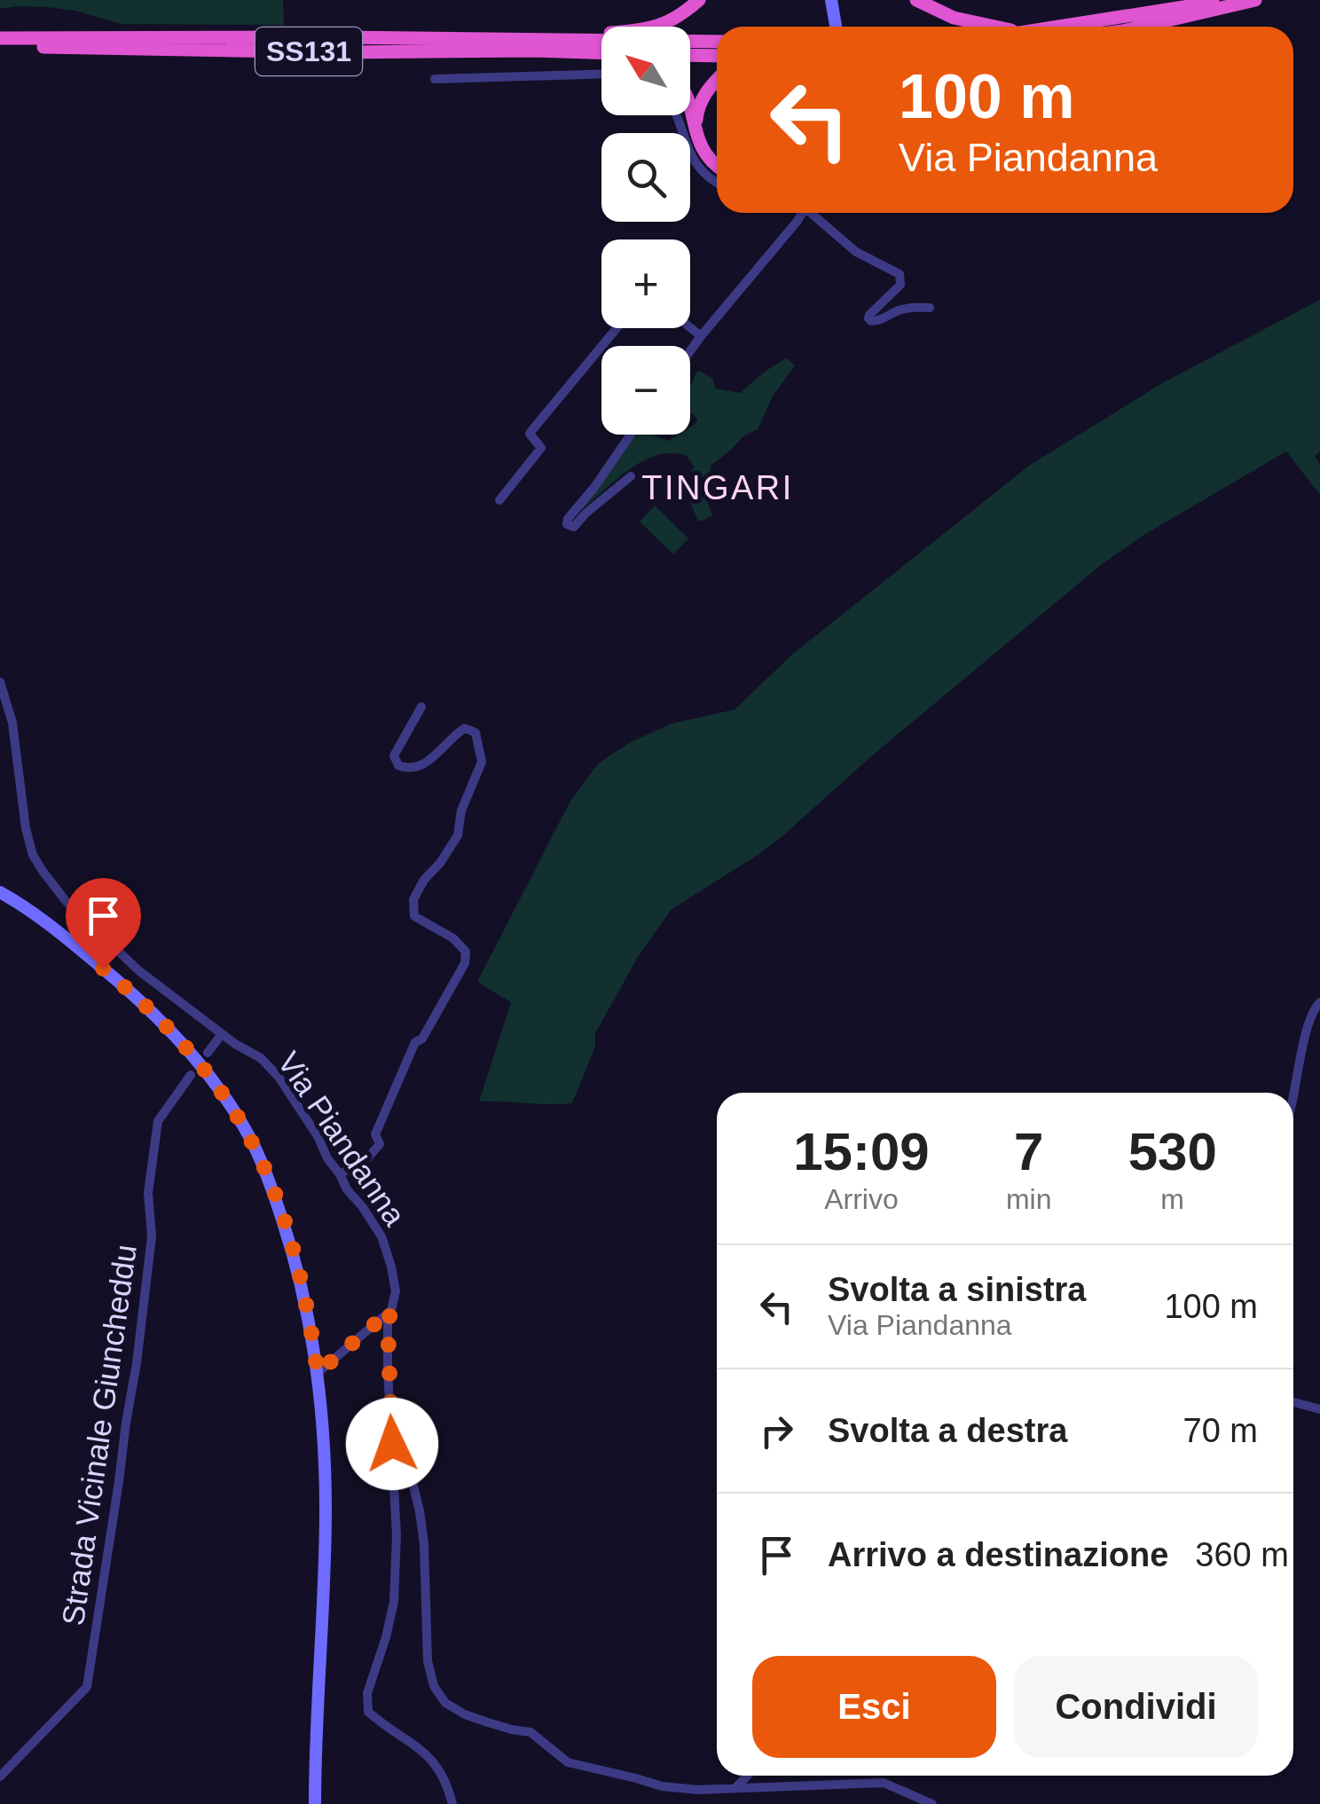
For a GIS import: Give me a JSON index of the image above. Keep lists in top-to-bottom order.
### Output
{
  "streets": {
    "highway": ["SS131"],
    "street": ["Via Piandanna", "Strada Vicinale Giuncheddu"]
  },
  "districts": ["TINGARI"],
  "north": "top left",
  "page": {
    "map_buttons": ["+", "−"],
    "turn": ["100 m", "Via Piandanna"],
    "eta": [
      "15:09",
      "Arrivo",
      "7",
      "min",
      "530",
      "m"
    ],
    "list": [
      {
        "name": "Svolta a sinistra",
        "note": "Via Piandanna",
        "value": "100 m"
      },
      {
        "name": "Svolta a destra",
        "value": "70 m"
      },
      {
        "name": "Arrivo a destinazione",
        "value": "360 m"
      }
    ],
    "buttons": ["Esci", "Condividi"]
  }
}
